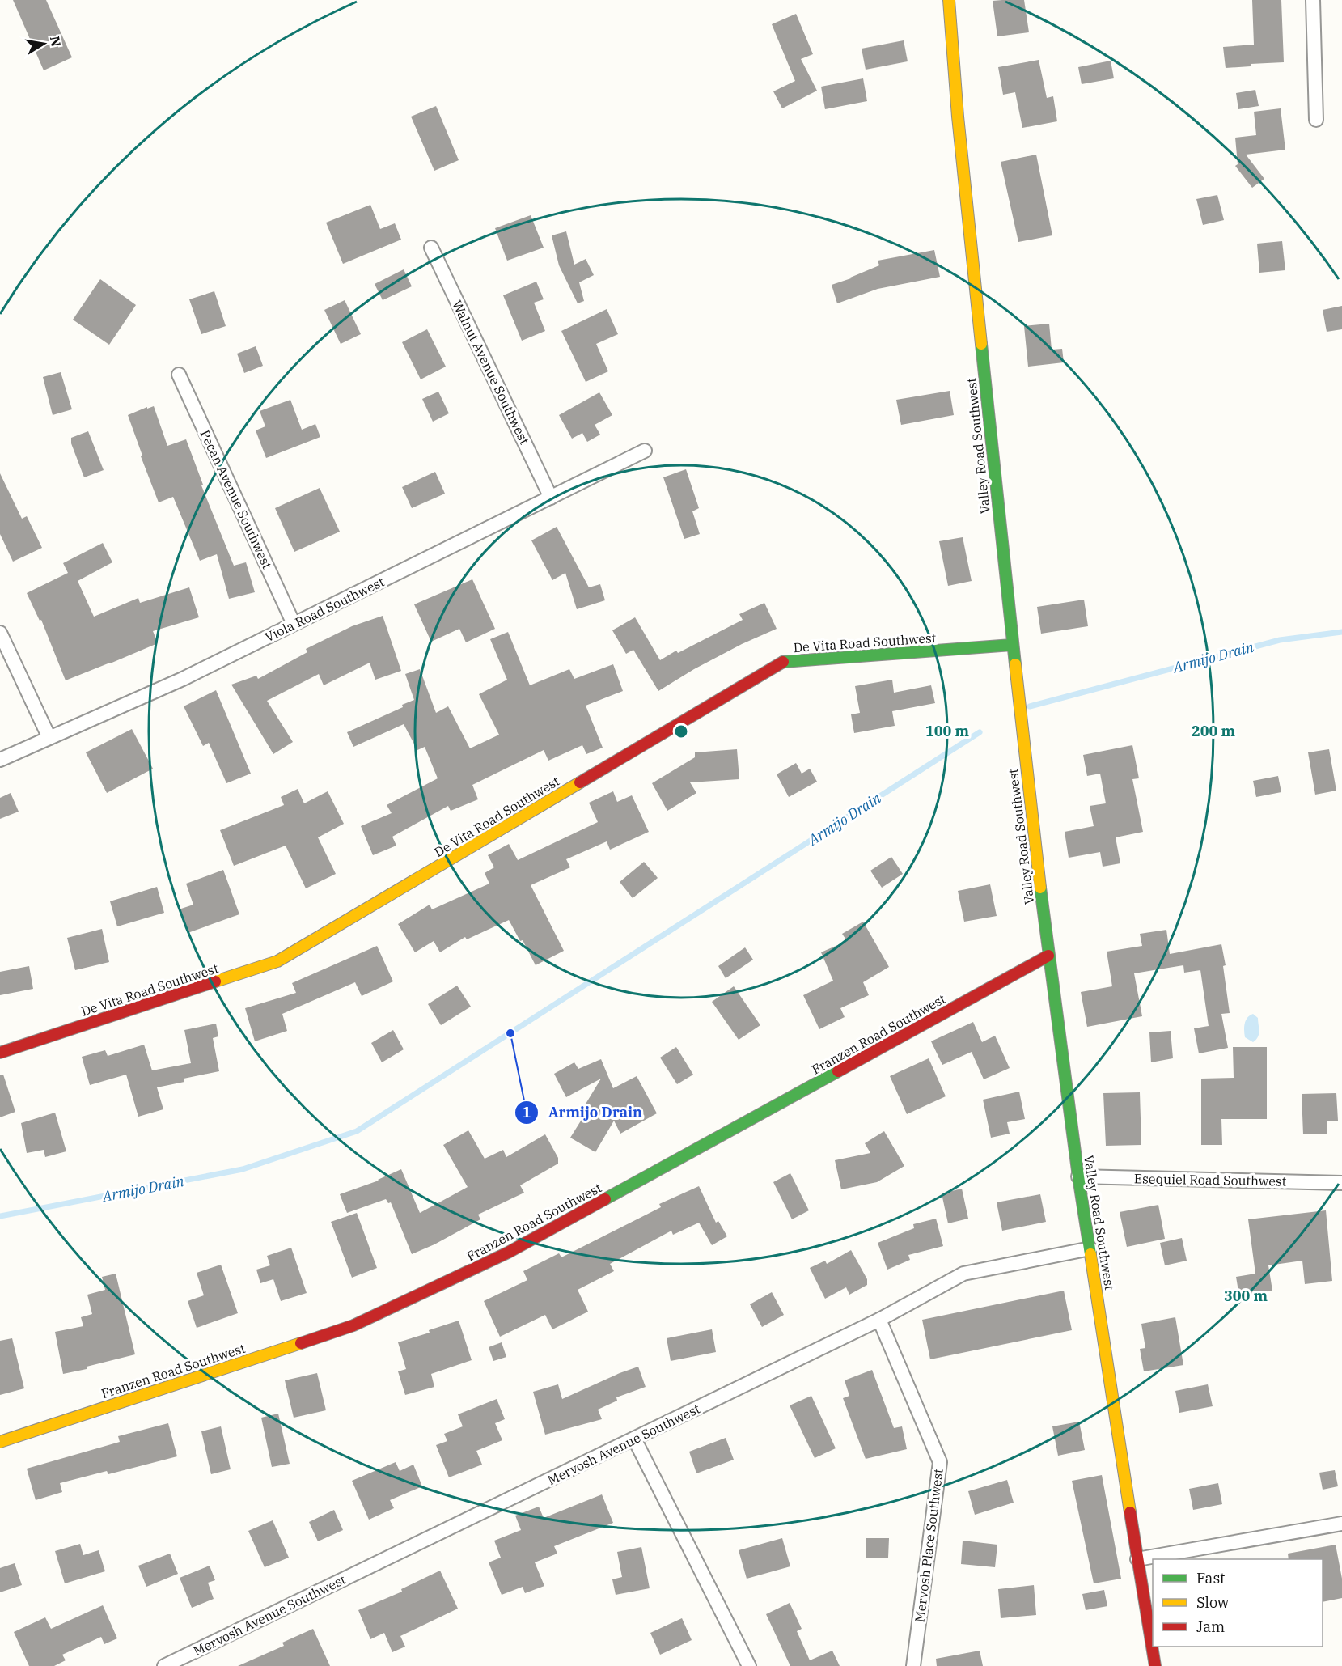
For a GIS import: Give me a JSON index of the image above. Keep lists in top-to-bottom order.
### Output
{
  "streets": {
    "street": [
      "Walnut Avenue Southwest",
      "Valley Road Southwest",
      "Pecan Avenue Southwest",
      "Viola Road Southwest",
      "De Vita Road Southwest",
      "Franzen Road Southwest",
      "Esequiel Road Southwest",
      "Mervosh Avenue Southwest",
      "Mervosh Place Southwest"
    ]
  },
  "crossings": [
    ["Walnut Avenue Southwest", "Viola Road Southwest"],
    ["Valley Road Southwest", "De Vita Road Southwest"],
    ["Valley Road Southwest", "Franzen Road Southwest"],
    ["Valley Road Southwest", "Esequiel Road Southwest"],
    ["Valley Road Southwest", "Mervosh Avenue Southwest"],
    ["Pecan Avenue Southwest", "Viola Road Southwest"],
    ["Mervosh Avenue Southwest", "Mervosh Place Southwest"]
  ],
  "water": ["Armijo Drain"],
  "places": ["Armijo Drain"],
  "legend": ["Fast", "Slow", "Jam"],
  "north": "right",
  "rings": ["100 m", "200 m", "300 m"]
}
